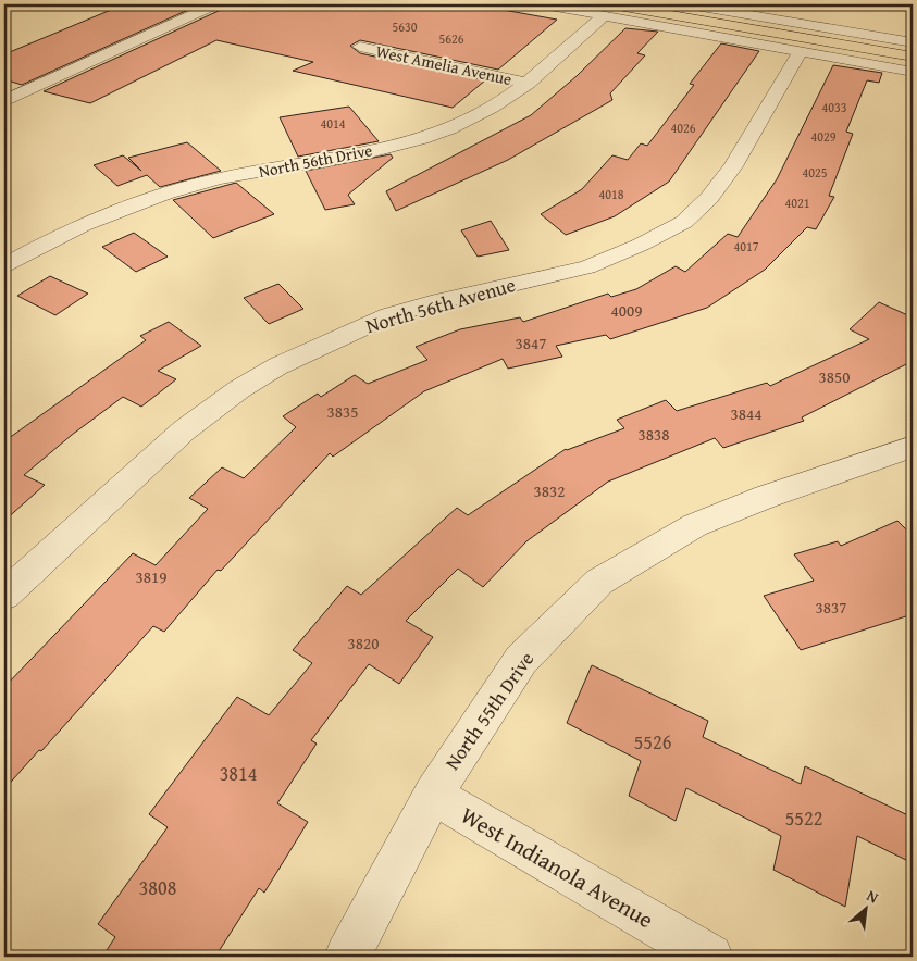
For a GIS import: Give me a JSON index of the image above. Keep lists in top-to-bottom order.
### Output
{
  "streets": {
    "street": [
      "West Amelia Avenue",
      "North 56th Drive",
      "North 56th Avenue",
      "North 55th Drive",
      "West Indianola Avenue"
    ]
  },
  "crossings": [
    ["West Amelia Avenue", "North 56th Drive"],
    ["North 55th Drive", "West Indianola Avenue"]
  ],
  "house_numbers": [
    "5630",
    "5626",
    "4033",
    "4014",
    "4026",
    "4029",
    "4025",
    "4018",
    "4021",
    "4017",
    "4009",
    "3847",
    "3850",
    "3835",
    "3844",
    "3838",
    "3832",
    "3819",
    "3837",
    "3820",
    "5526",
    "3814",
    "5522",
    "3808"
  ],
  "north": "top right"
}
